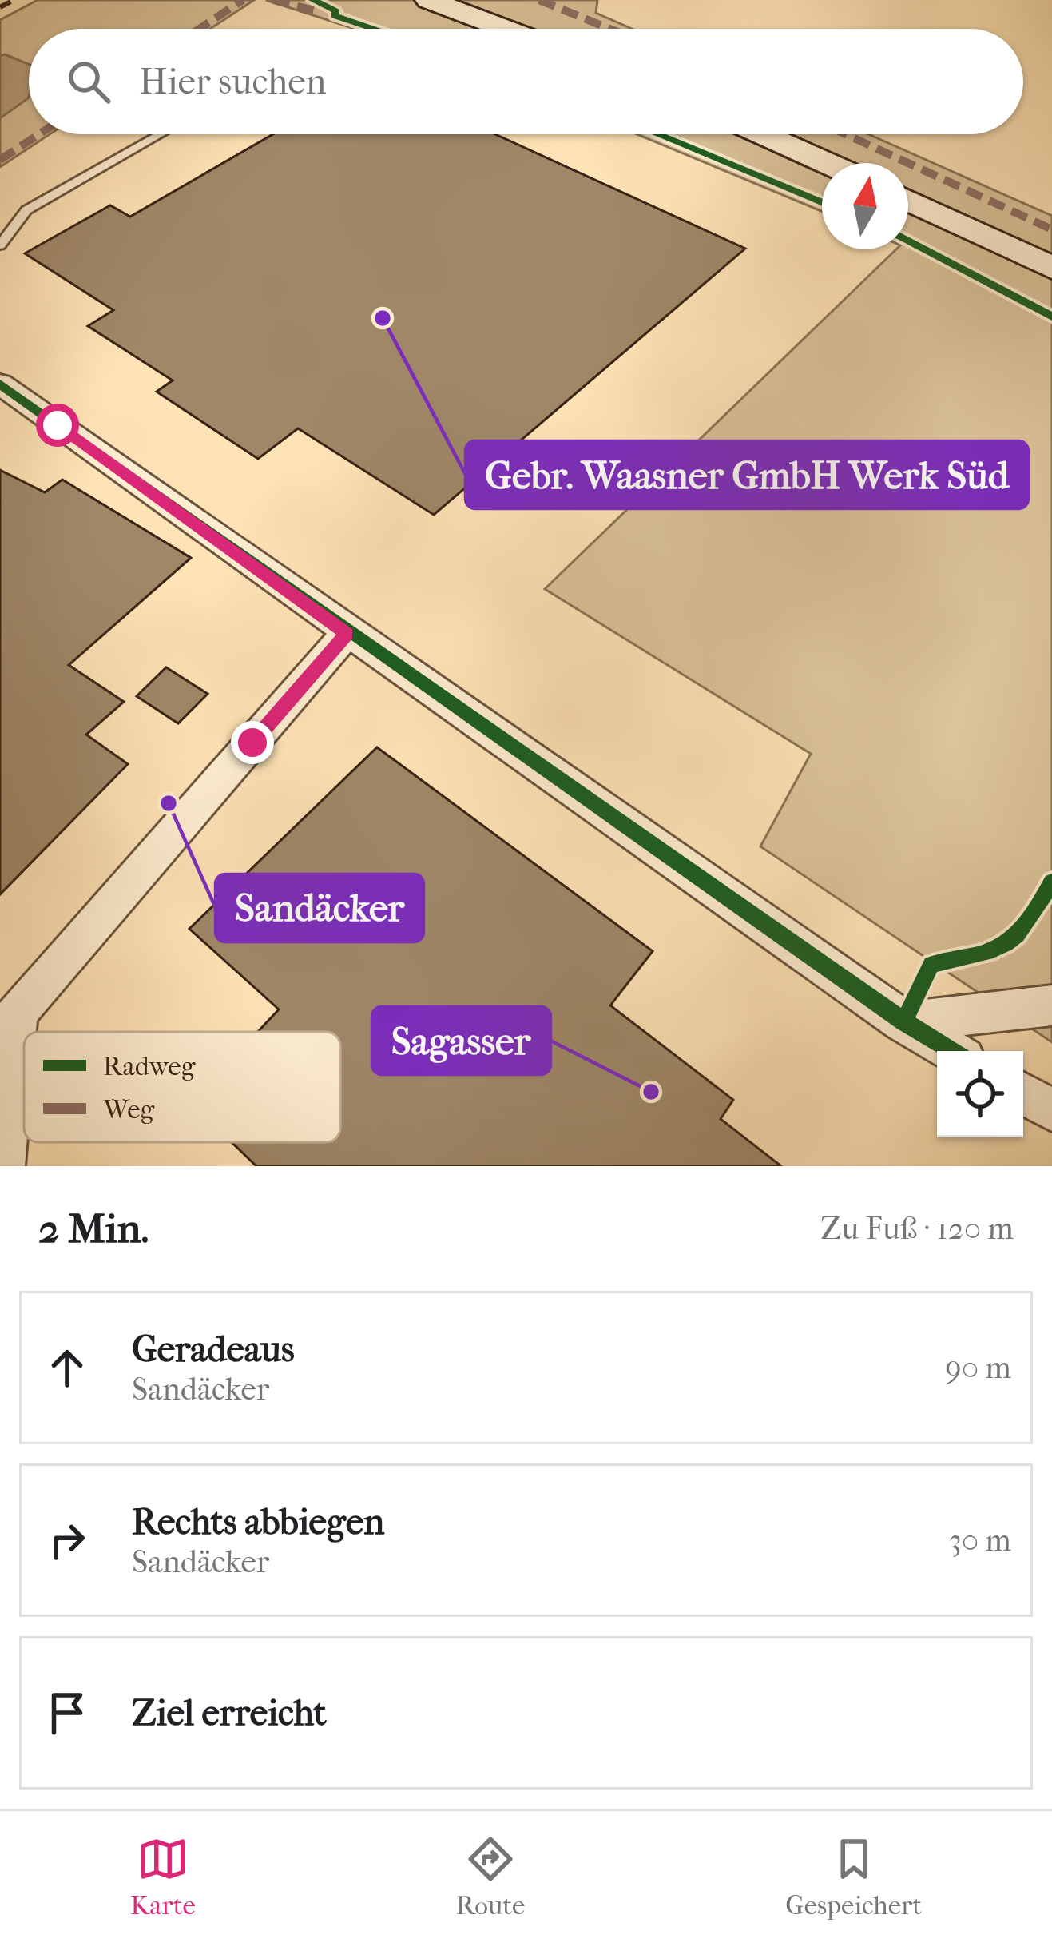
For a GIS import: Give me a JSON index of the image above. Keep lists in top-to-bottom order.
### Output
{
  "places": ["Gebr. Waasner GmbH Werk Süd", "Sandäcker", "Sagasser"],
  "legend": ["Radweg", "Weg"],
  "north": "top",
  "page": {
    "search": "Hier suchen",
    "heading": ["2 Min.", "Zu Fuß · 120 m"],
    "list": [
      ["Geradeaus", "Sandäcker", "90 m"],
      ["Rechts abbiegen", "Sandäcker", "30 m"],
      "Ziel erreicht"
    ],
    "nav": ["Karte", "Route", "Gespeichert"]
  }
}
